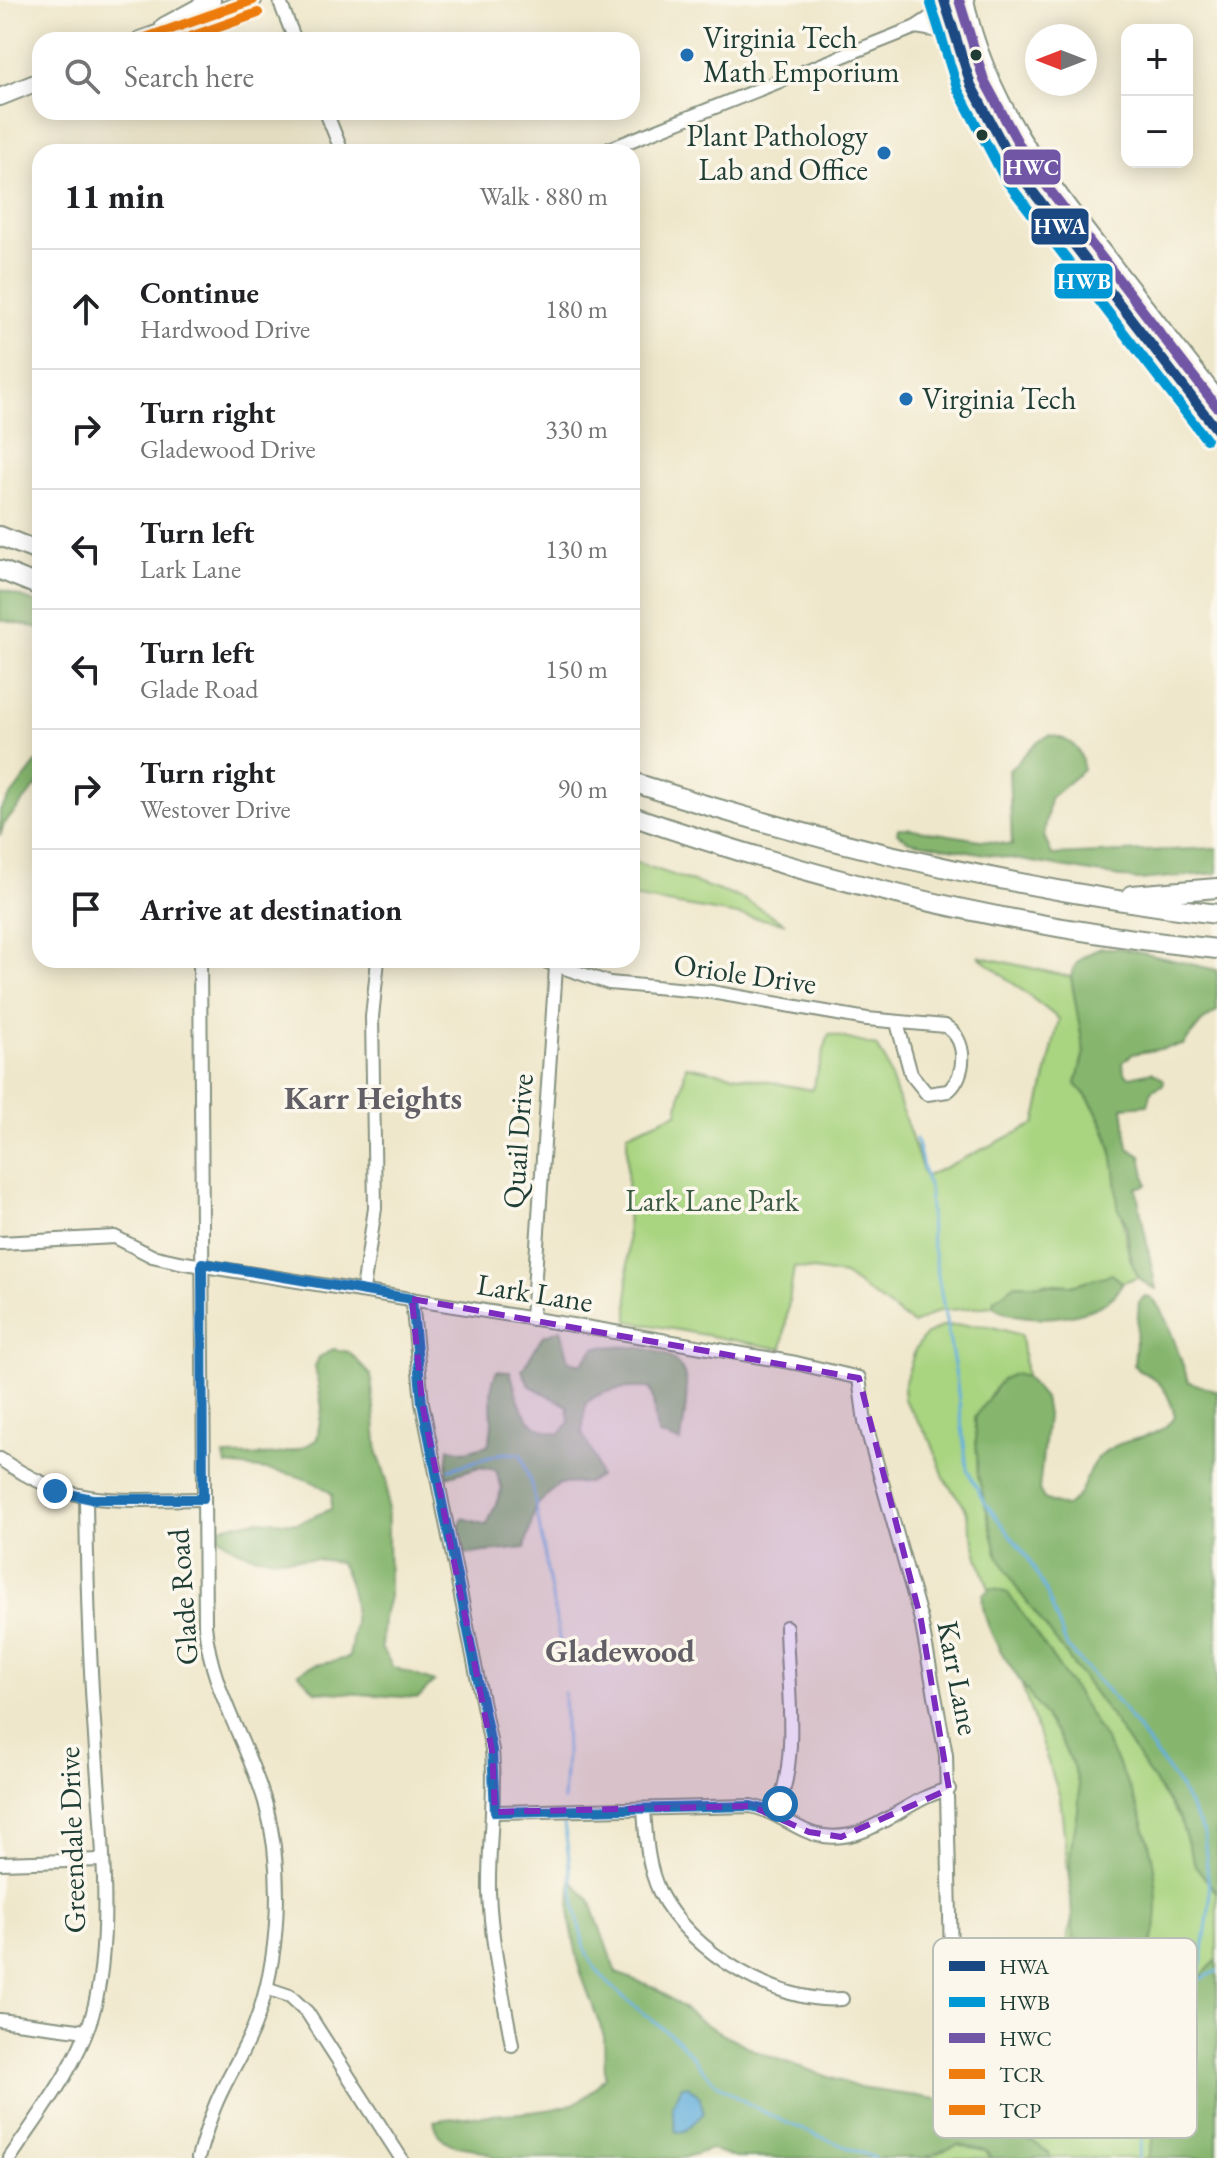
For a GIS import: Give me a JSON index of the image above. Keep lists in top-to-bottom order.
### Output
{
  "streets": {
    "street": [
      "Oriole Drive",
      "Quail Drive",
      "Lark Lane",
      "Glade Road",
      "Karr Lane",
      "Greendale Drive"
    ]
  },
  "crossings": [
    ["Quail Drive", "Lark Lane"],
    ["Lark Lane", "Glade Road"],
    ["Lark Lane", "Karr Lane"]
  ],
  "districts": ["Karr Heights", "Gladewood"],
  "parks": ["Lark Lane Park"],
  "places": ["Virginia Tech Math Emporium", "Plant Pathology Lab and Office", "Virginia Tech"],
  "lines": [
    "transit line HWA",
    "transit line HWC",
    "transit line TCR",
    "transit line HWB",
    "transit line TCP"
  ],
  "legend": [
    "HWA",
    "HWB",
    "HWC",
    "TCR",
    "TCP"
  ],
  "north": "left",
  "page": {
    "map_buttons": ["+", "−"],
    "search": "Search here",
    "heading": ["11 min", "Walk · 880 m"],
    "list": [
      ["Continue", "Hardwood Drive", "180 m"],
      ["Turn right", "Gladewood Drive", "330 m"],
      ["Turn left", "Lark Lane", "130 m"],
      ["Turn left", "Glade Road", "150 m"],
      ["Turn right", "Westover Drive", "90 m"],
      "Arrive at destination"
    ]
  }
}
